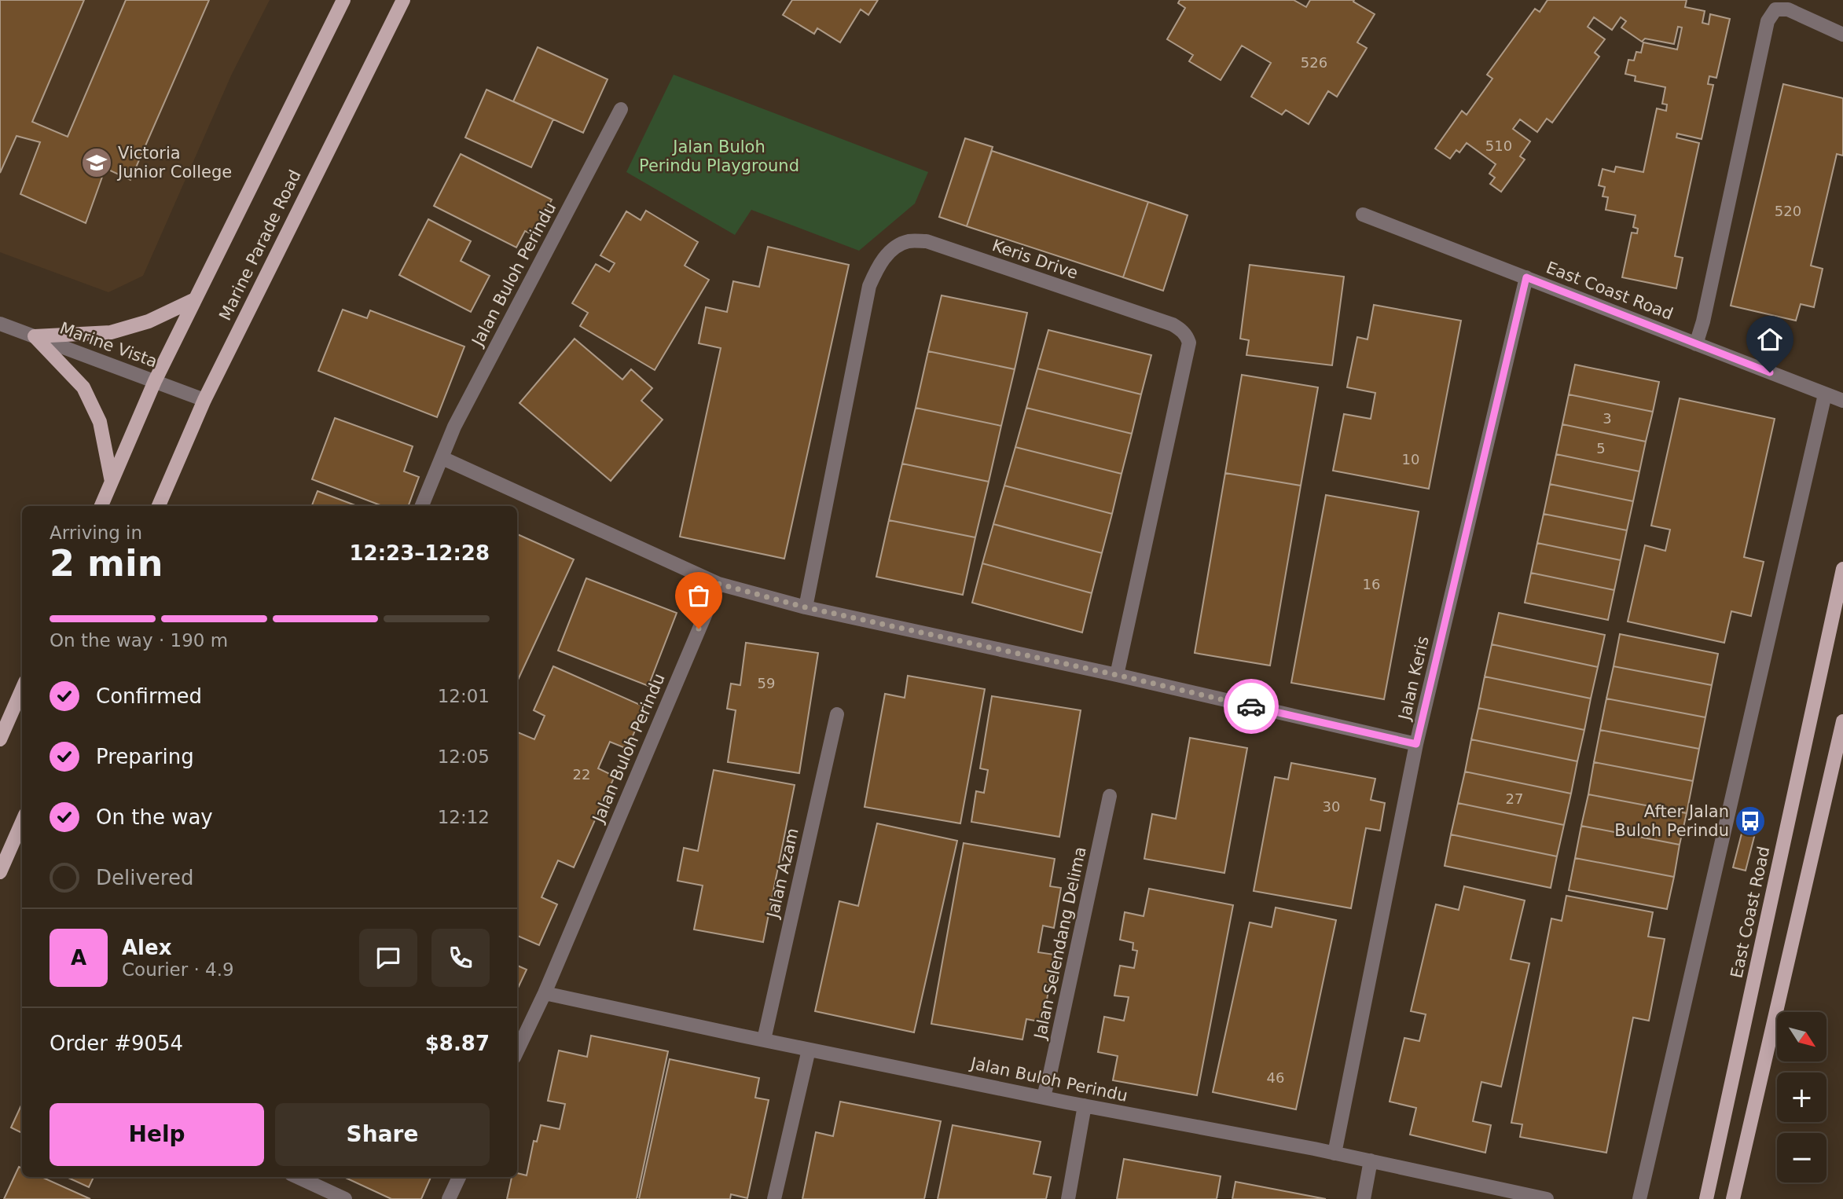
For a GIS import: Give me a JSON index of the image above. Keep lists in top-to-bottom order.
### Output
{
  "streets": {
    "main road": ["Marine Parade Road", "East Coast Road"],
    "street": [
      "Keris Drive",
      "Jalan Buloh Perindu",
      "Marine Vista",
      "Jalan Keris",
      "Jalan Azam",
      "Jalan Selendang Delima"
    ]
  },
  "crossings": [
    ["Marine Parade Road", "Marine Vista"],
    ["Jalan Buloh Perindu", "Jalan Keris"],
    ["Jalan Buloh Perindu", "Jalan Azam"],
    ["Jalan Buloh Perindu", "Jalan Selendang Delima"],
    ["East Coast Road", "Jalan Keris"]
  ],
  "parks": ["Jalan Buloh Perindu Playground"],
  "places": {
    "school or university": ["Victoria Junior College"],
    "bus stop": ["After Jalan Buloh Perindu"]
  },
  "house_numbers": [
    "526",
    "510",
    "520",
    "3",
    "5",
    "10",
    "16",
    "59",
    "22",
    "27",
    "30",
    "46"
  ],
  "north": "bottom right",
  "page": {
    "heading": ["2 min", "Arriving in", "12:23–12:28"],
    "panel": [
      "Alex",
      "Courier · 4.9",
      "Order #9054",
      "$8.87"
    ],
    "bar": "On the way · 190 m",
    "list": [
      ["Confirmed", "12:01"],
      ["Preparing", "12:05"],
      ["On the way", "12:12"],
      "Delivered"
    ],
    "round": "A",
    "map_buttons": ["+", "−"],
    "buttons": ["Help", "Share"]
  }
}
